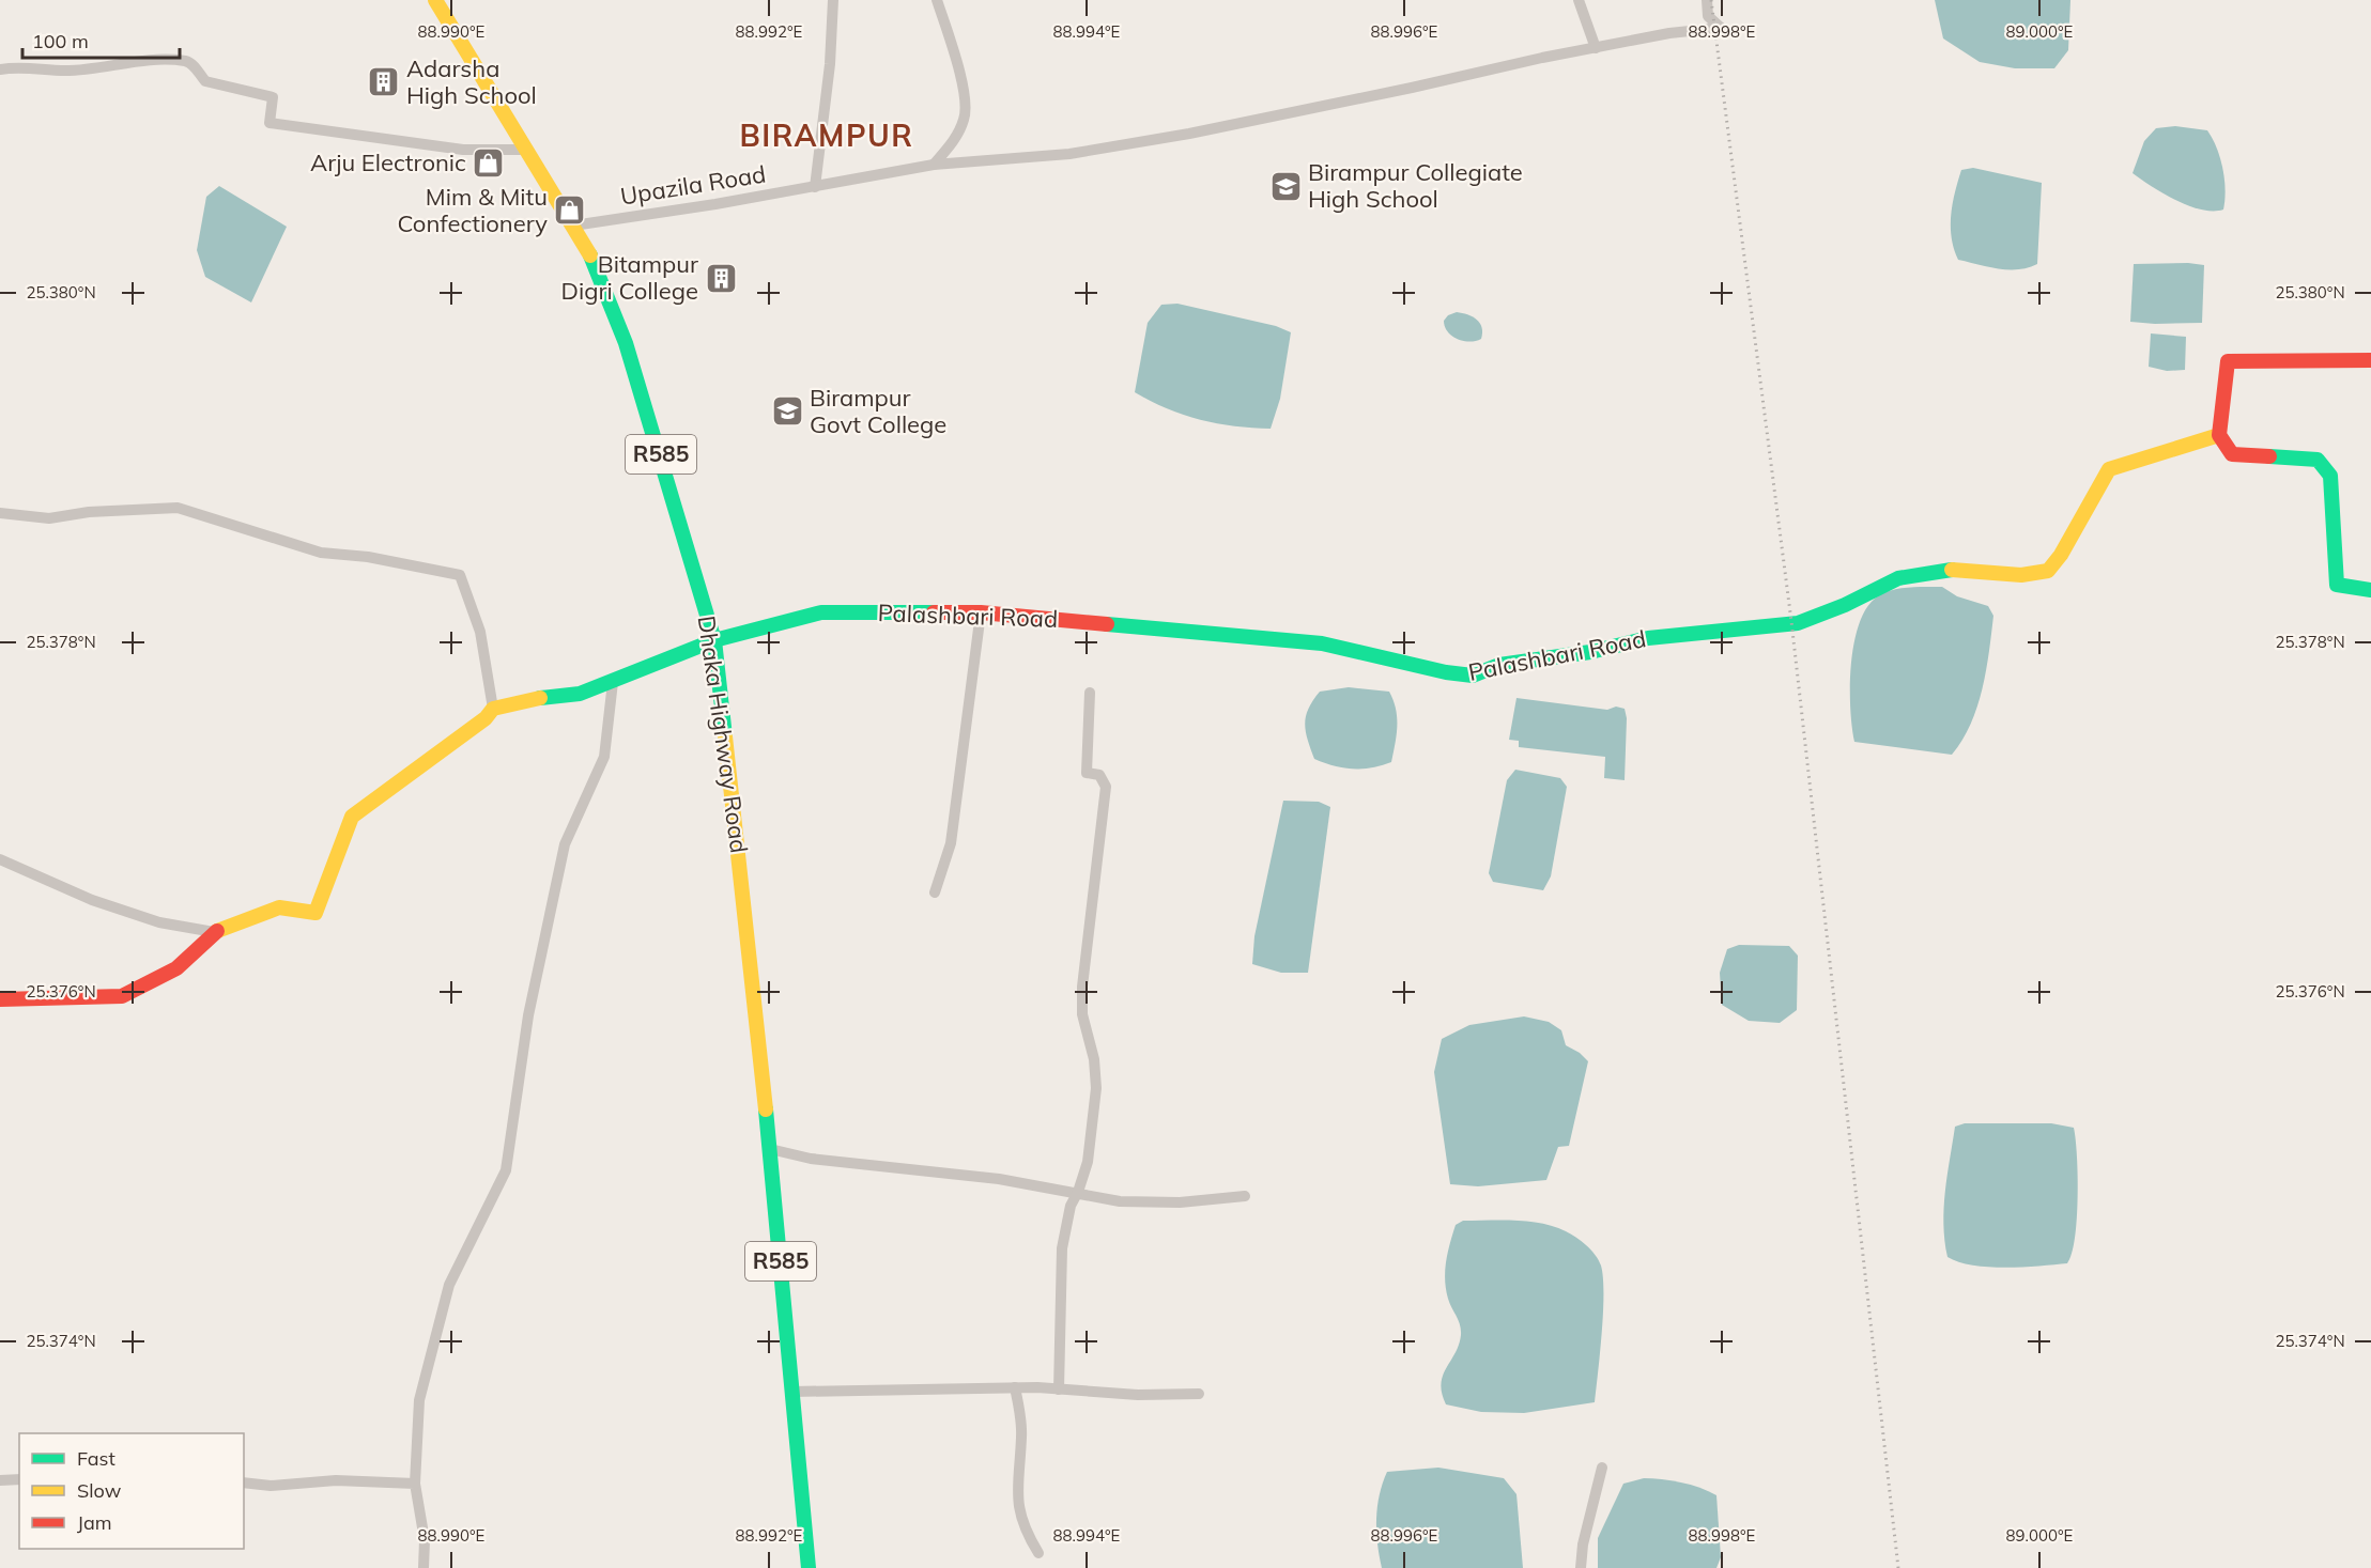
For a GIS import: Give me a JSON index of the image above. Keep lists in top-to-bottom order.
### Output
{
  "streets": {
    "street": [
      "Upazila Road",
      "R585",
      "Palashbari Road",
      "Dhaka Highway Road"
    ]
  },
  "crossings": [
    ["Upazila Road", "Dhaka Highway Road"],
    ["R585", "Palashbari Road"],
    ["R585", "Dhaka Highway Road"],
    ["Palashbari Road", "Dhaka Highway Road"]
  ],
  "districts": ["BIRAMPUR"],
  "places": {
    "building": ["Adarsha High School", "Bitampur Digri College"],
    "shop": ["Arju Electronic", "Mim & Mitu Confectionery"],
    "school or university": ["Birampur Collegiate High School", "Birampur Govt College"]
  },
  "legend": ["Fast", "Slow", "Jam"],
  "scale_bar": "100 m",
  "coordinates": [
    "88.990°E",
    "88.992°E",
    "88.994°E",
    "88.996°E",
    "88.998°E",
    "89.000°E",
    "25.380°N",
    "25.378°N",
    "25.376°N",
    "25.374°N"
  ]
}
